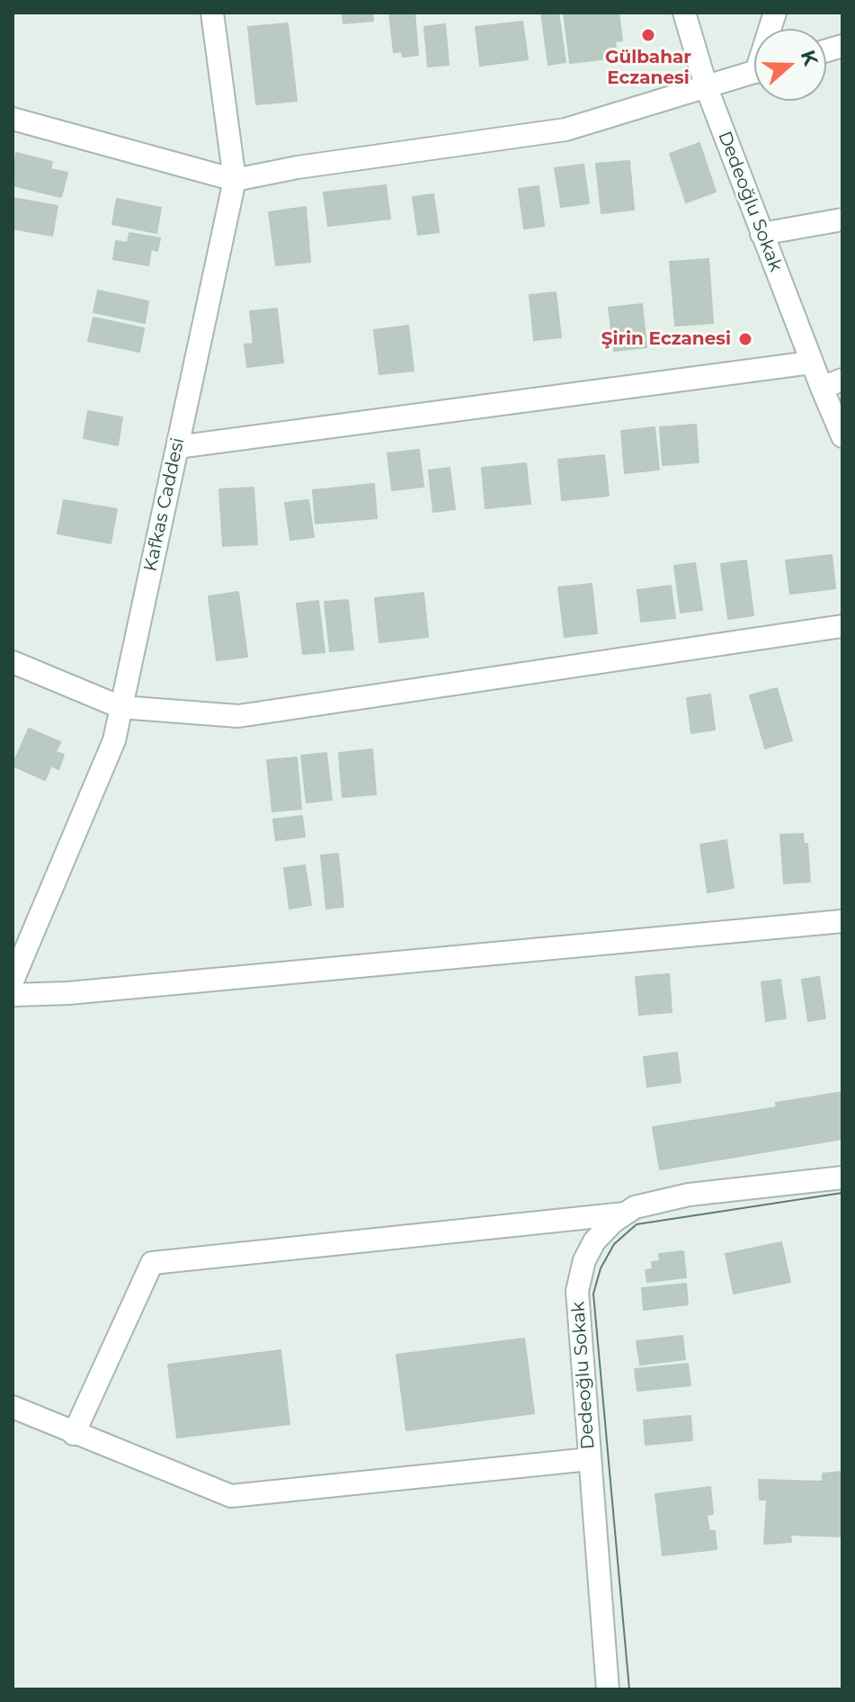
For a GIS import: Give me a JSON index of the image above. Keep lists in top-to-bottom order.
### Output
{
  "streets": {
    "street": ["Dedeoğlu Sokak", "Kafkas Caddesi"]
  },
  "places": ["Gülbahar Eczanesi", "Şirin Eczanesi"],
  "north": "right"
}
